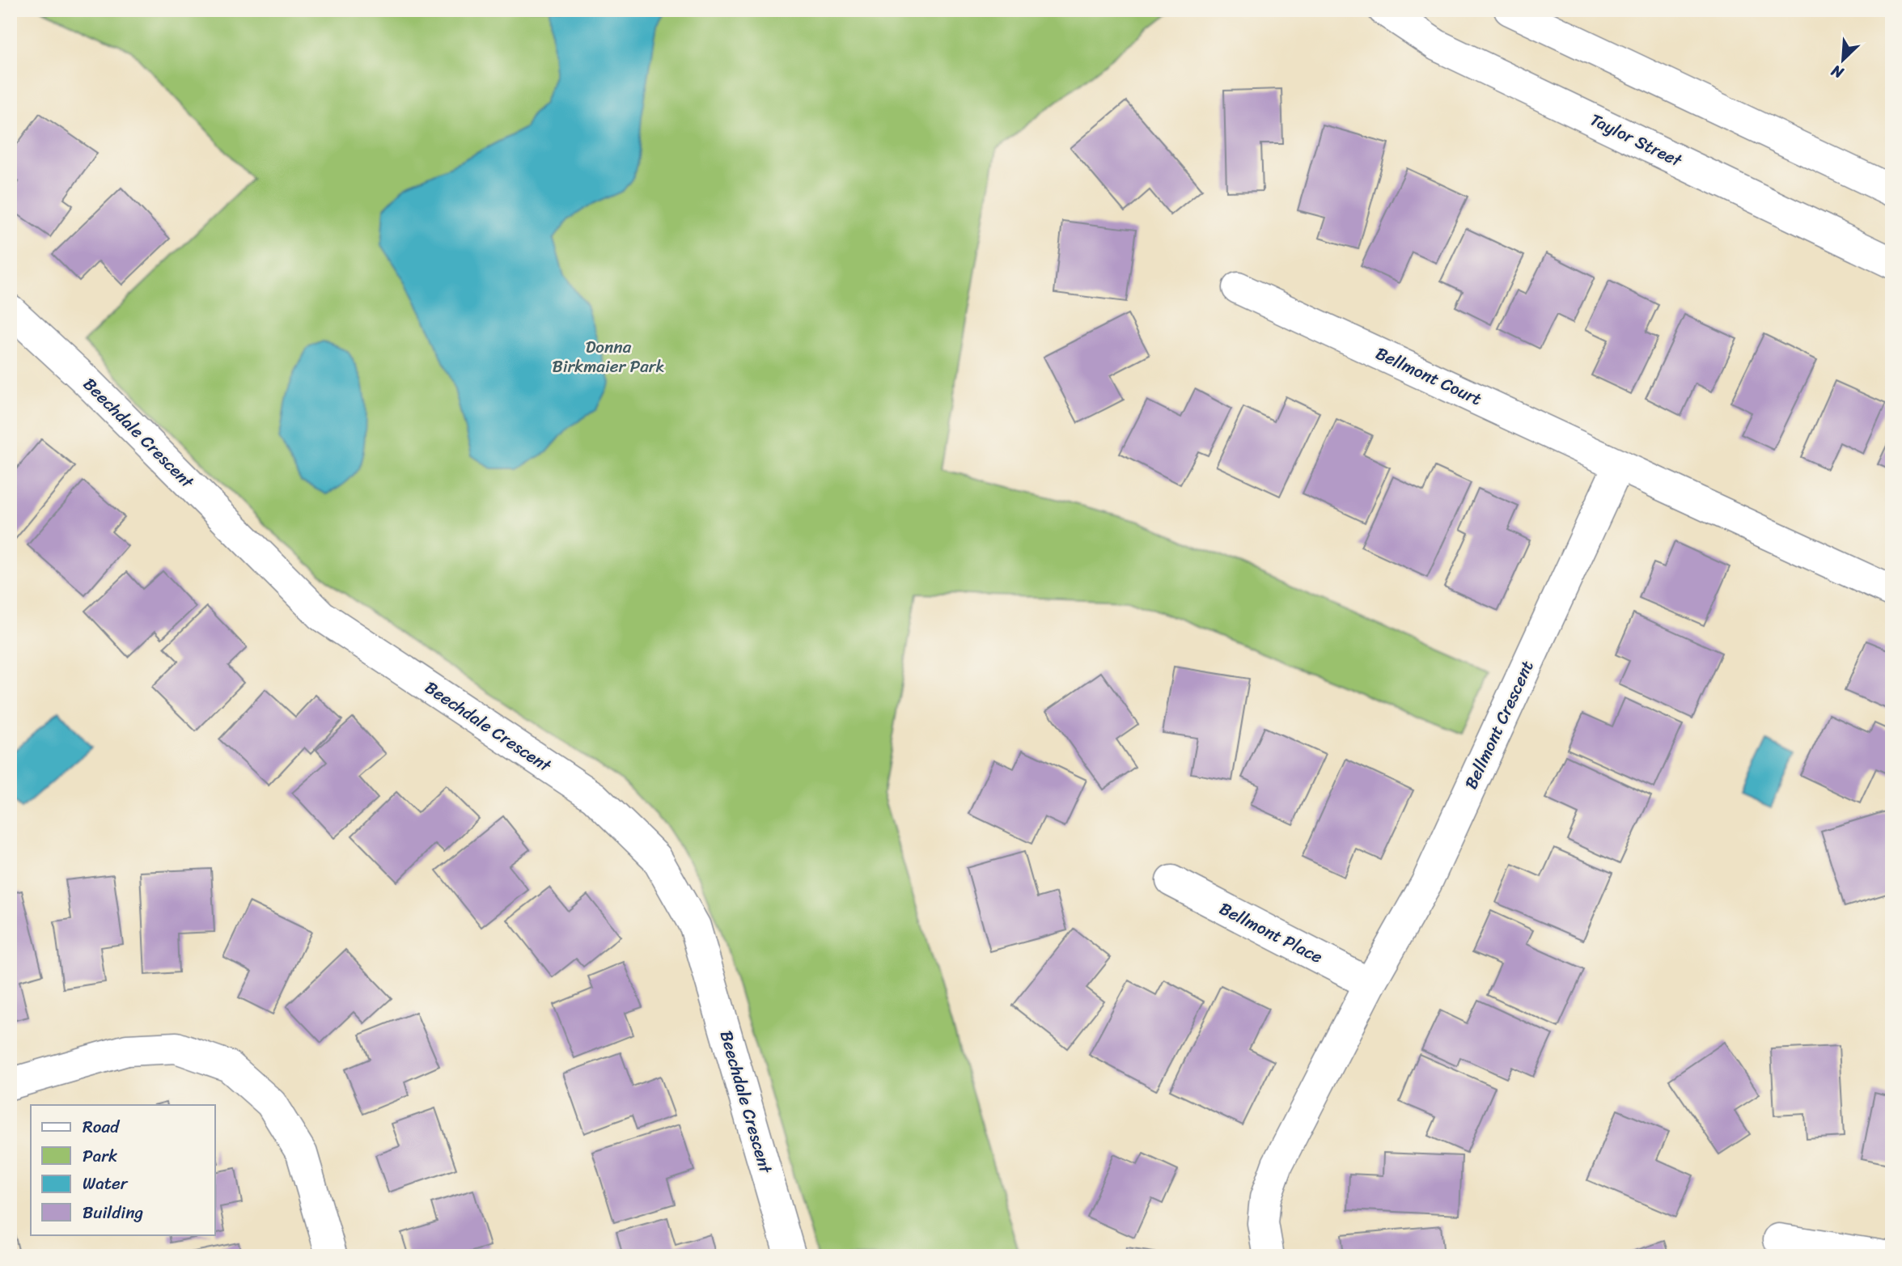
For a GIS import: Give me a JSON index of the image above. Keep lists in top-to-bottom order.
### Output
{
  "streets": {
    "street": [
      "Taylor Street",
      "Bellmont Court",
      "Beechdale Crescent",
      "Bellmont Crescent",
      "Bellmont Place"
    ]
  },
  "crossings": [
    ["Bellmont Court", "Bellmont Crescent"],
    ["Bellmont Crescent", "Bellmont Place"]
  ],
  "parks": ["Donna Birkmaier Park"],
  "legend": [
    "Road",
    "Park",
    "Water",
    "Building"
  ],
  "north": "bottom left"
}
